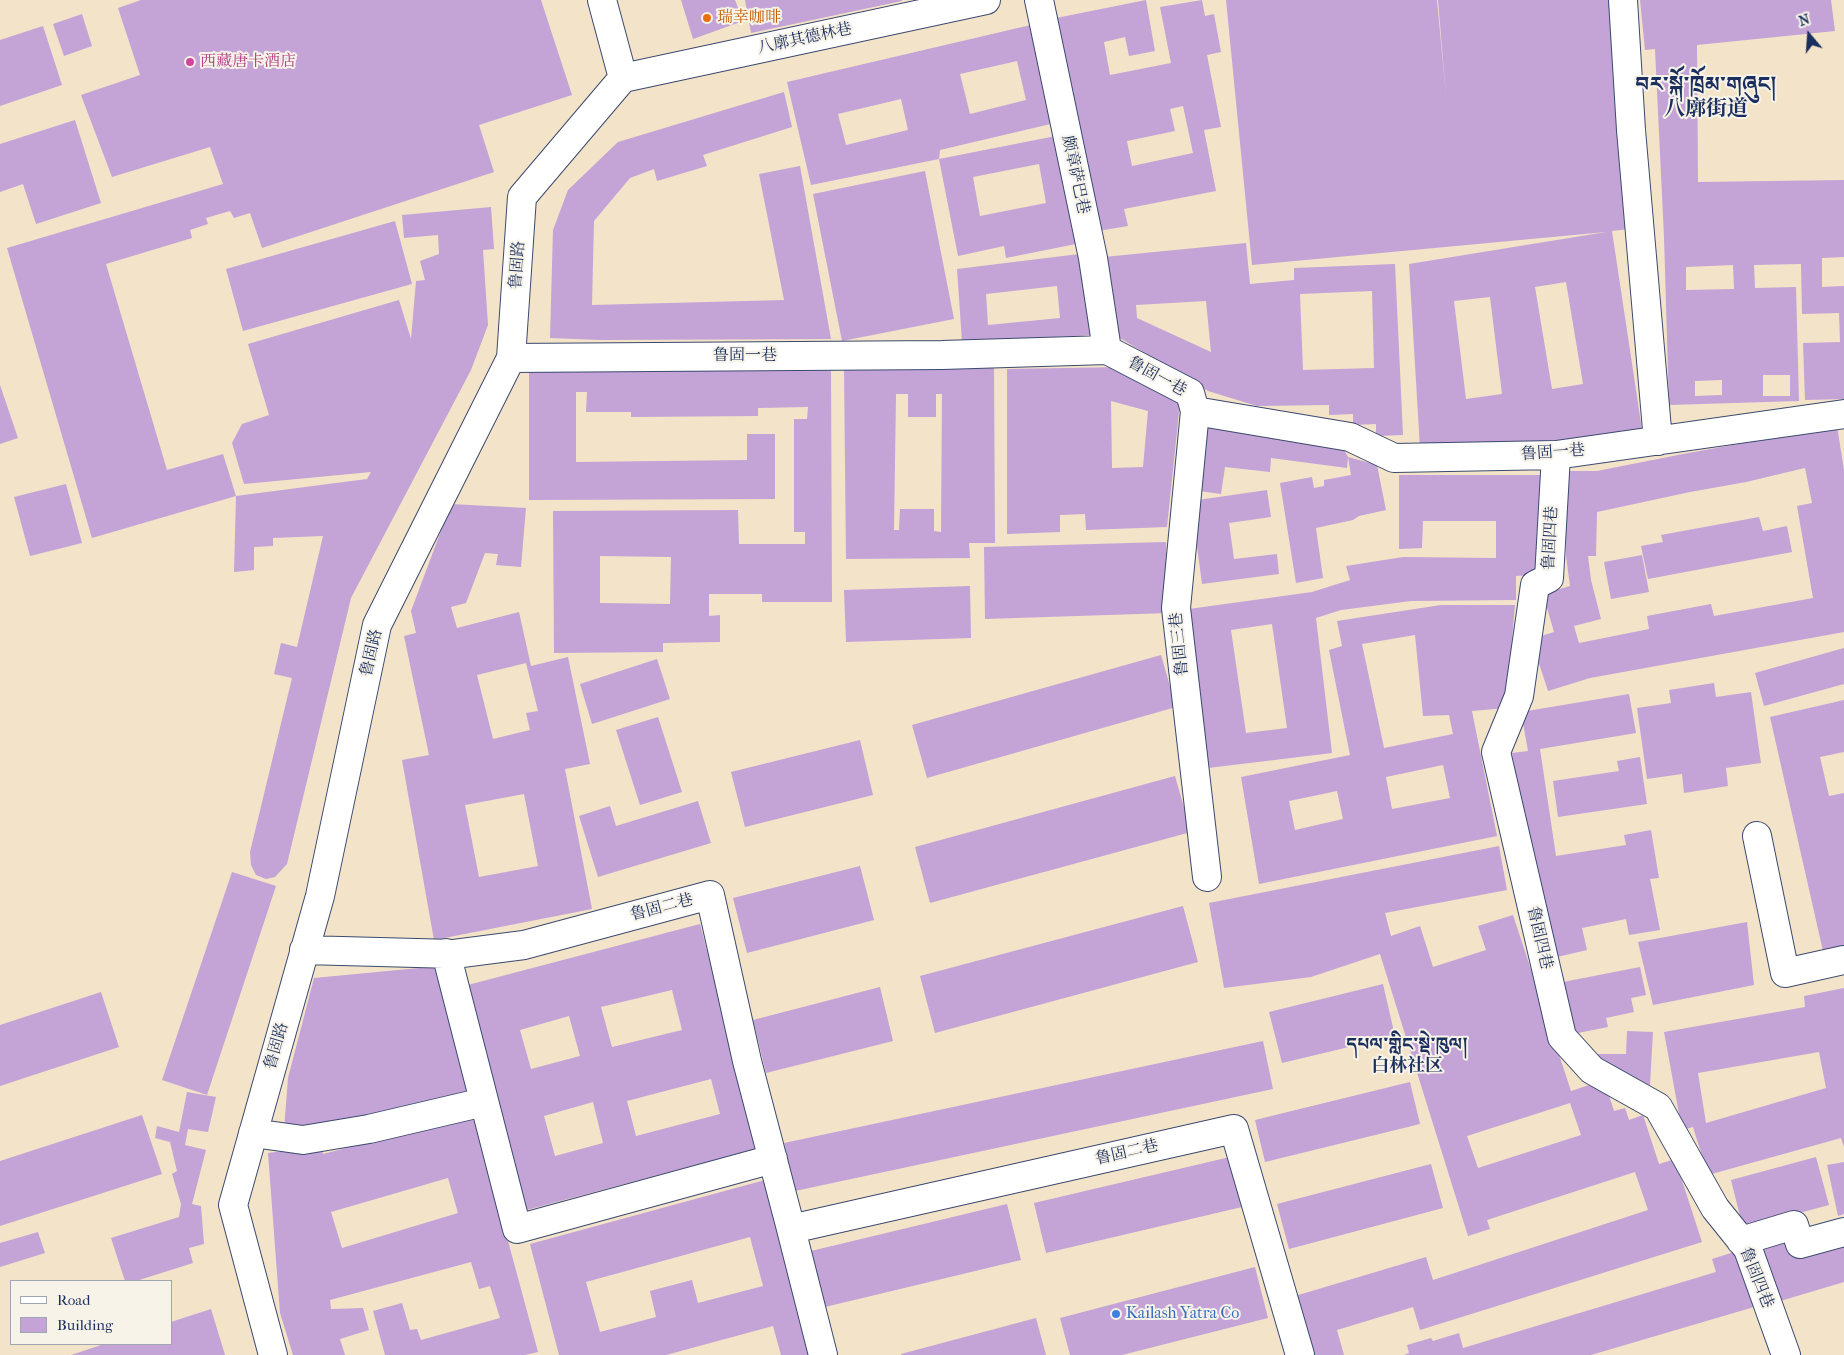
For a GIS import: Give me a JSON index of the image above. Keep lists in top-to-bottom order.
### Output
{
  "streets": {
    "street": [
      "八廓其德林巷",
      "颇章萨巴巷",
      "鲁固路",
      "鲁固一巷",
      "鲁固四巷",
      "鲁固三巷",
      "鲁固二巷"
    ]
  },
  "crossings": [
    ["八廓其德林巷", "鲁固路"],
    ["颇章萨巴巷", "鲁固一巷"],
    ["鲁固路", "鲁固一巷"],
    ["鲁固路", "鲁固二巷"],
    ["鲁固一巷", "鲁固四巷"],
    ["鲁固一巷", "鲁固三巷"]
  ],
  "districts": ["བར་སྐོ་ཁྲོམ་གཞུང། 八廓街道", "དཔལ་གླིང་སྡེ་ཁུལ། 白林社区"],
  "places": ["瑞幸咖啡", "西藏唐卡酒店", "Kailash Yatra Co"],
  "legend": ["Road", "Building"],
  "north": "top"
}
